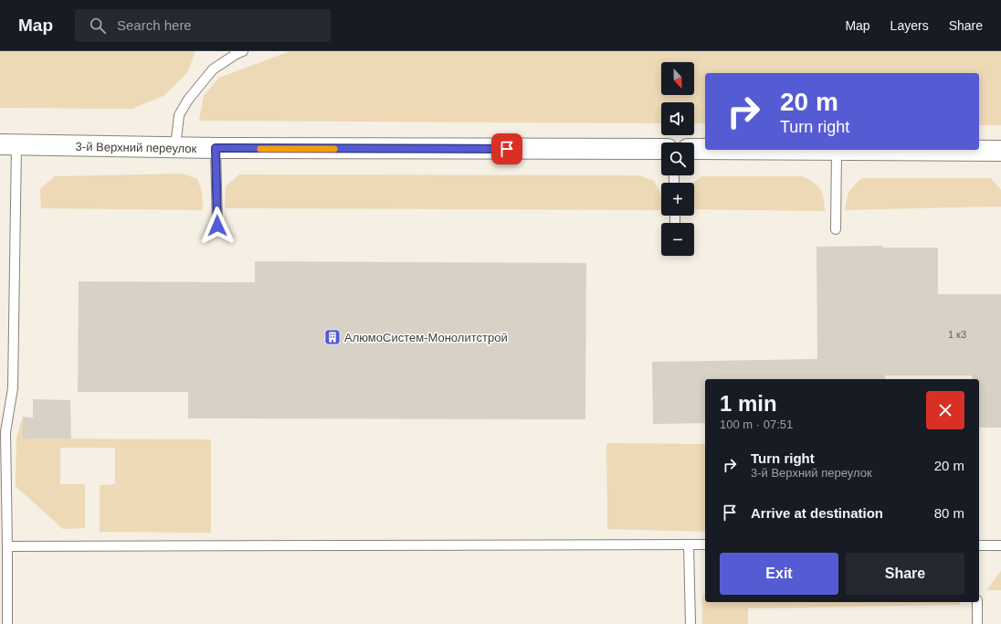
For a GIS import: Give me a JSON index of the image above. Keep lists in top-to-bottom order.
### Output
{
  "streets": {
    "street": ["3-й Верхний переулок"]
  },
  "places": {
    "building": ["АлюмоСистем-Монолитстрой"]
  },
  "house_numbers": ["1 к3"],
  "north": "bottom",
  "page": {
    "header": "Map",
    "search": "Search here",
    "nav": ["Map", "Layers", "Share"],
    "map_buttons": ["+", "−"],
    "turn": ["20 m", "Turn right"],
    "heading": ["1 min", "100 m · 07:51"],
    "list": [
      {
        "name": "Turn right",
        "note": "3-й Верхний переулок",
        "value": "20 m"
      },
      {
        "name": "Arrive at destination",
        "value": "80 m"
      }
    ],
    "buttons": ["Exit", "Share"]
  }
}
